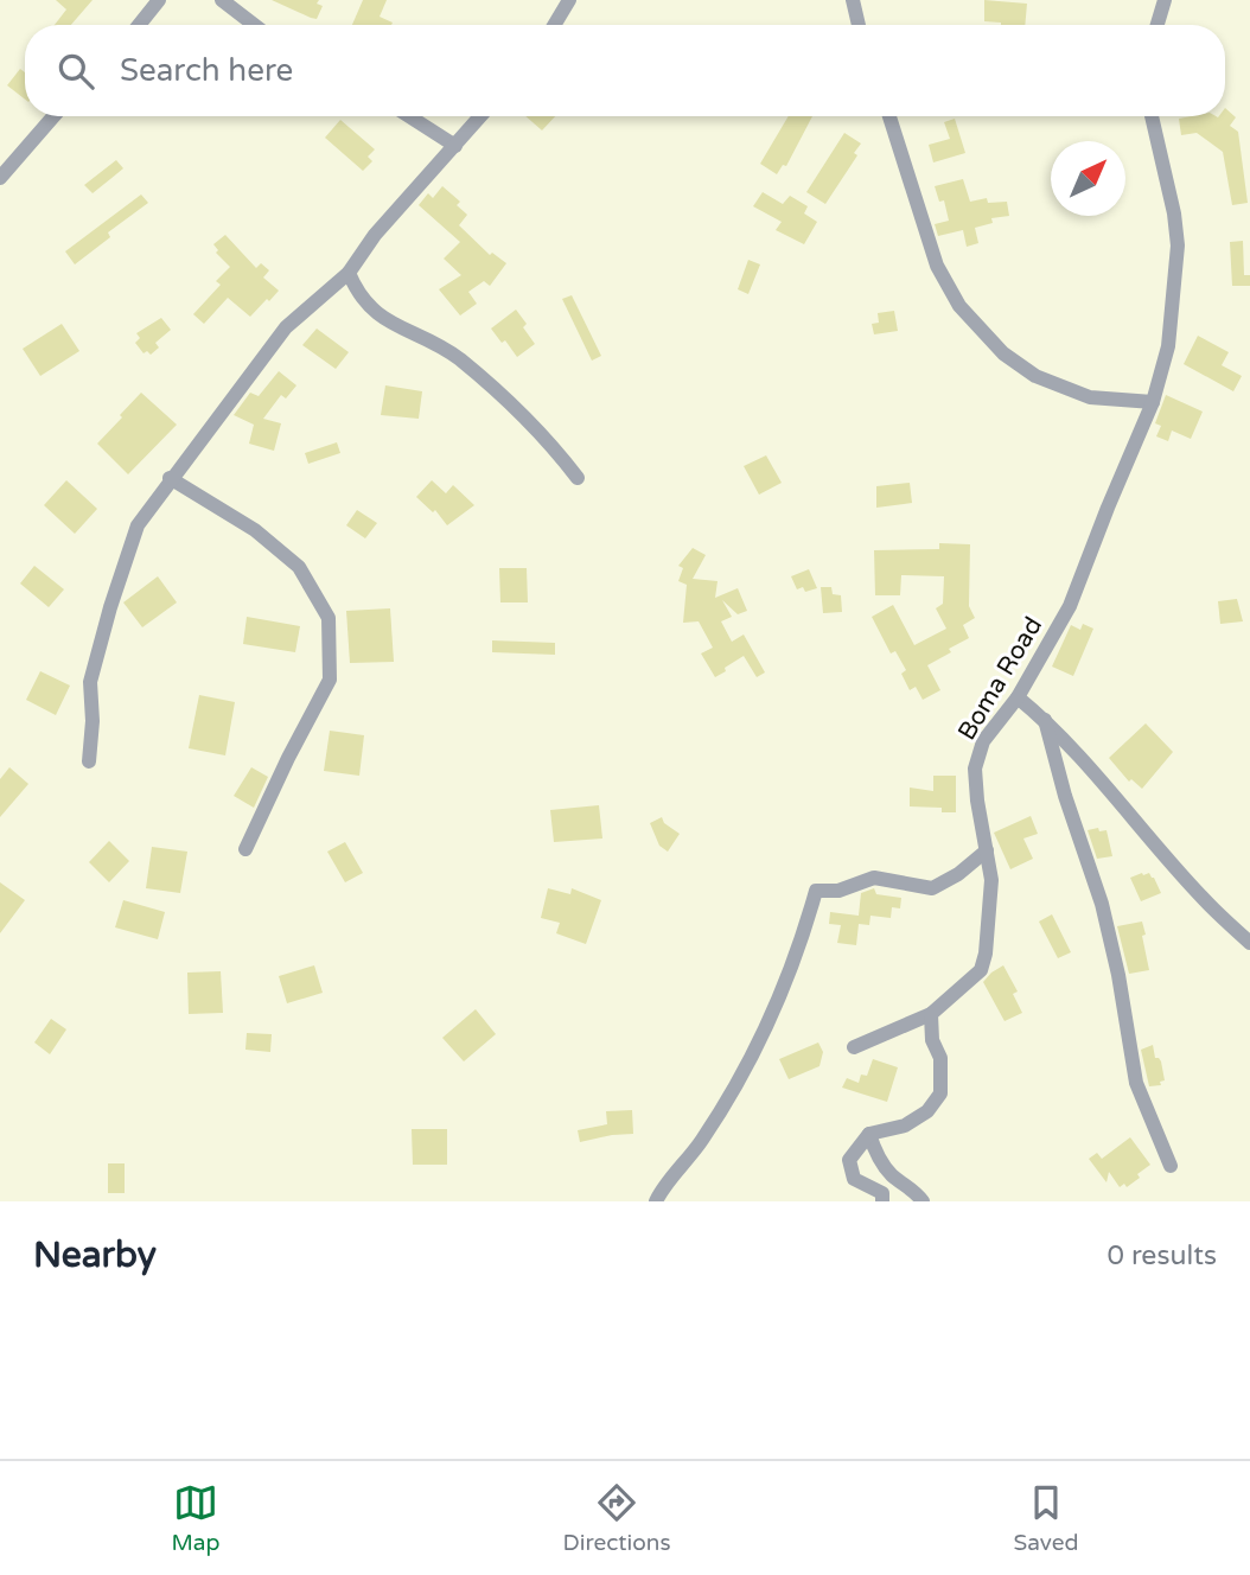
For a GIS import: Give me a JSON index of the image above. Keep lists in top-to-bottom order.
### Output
{
  "streets": {
    "street": ["Boma Road"]
  },
  "north": "top right",
  "page": {
    "search": "Search here",
    "heading": ["Nearby", "0 results"],
    "nav": ["Map", "Directions", "Saved"]
  }
}
